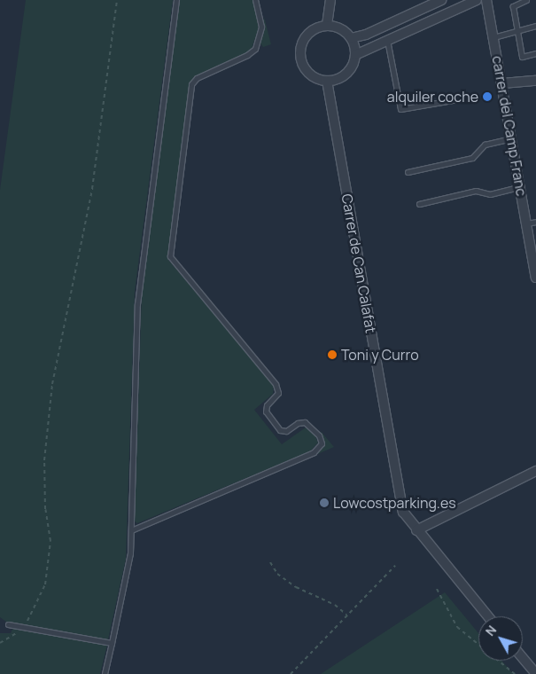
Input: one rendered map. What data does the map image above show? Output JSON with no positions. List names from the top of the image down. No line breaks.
{"streets":{"street":["carrer del Camp Franc","Carrer de Can Calafat"]},"places":["alquiler coche","Toni y Curro","Lowcostparking.es"],"north":"top left"}
